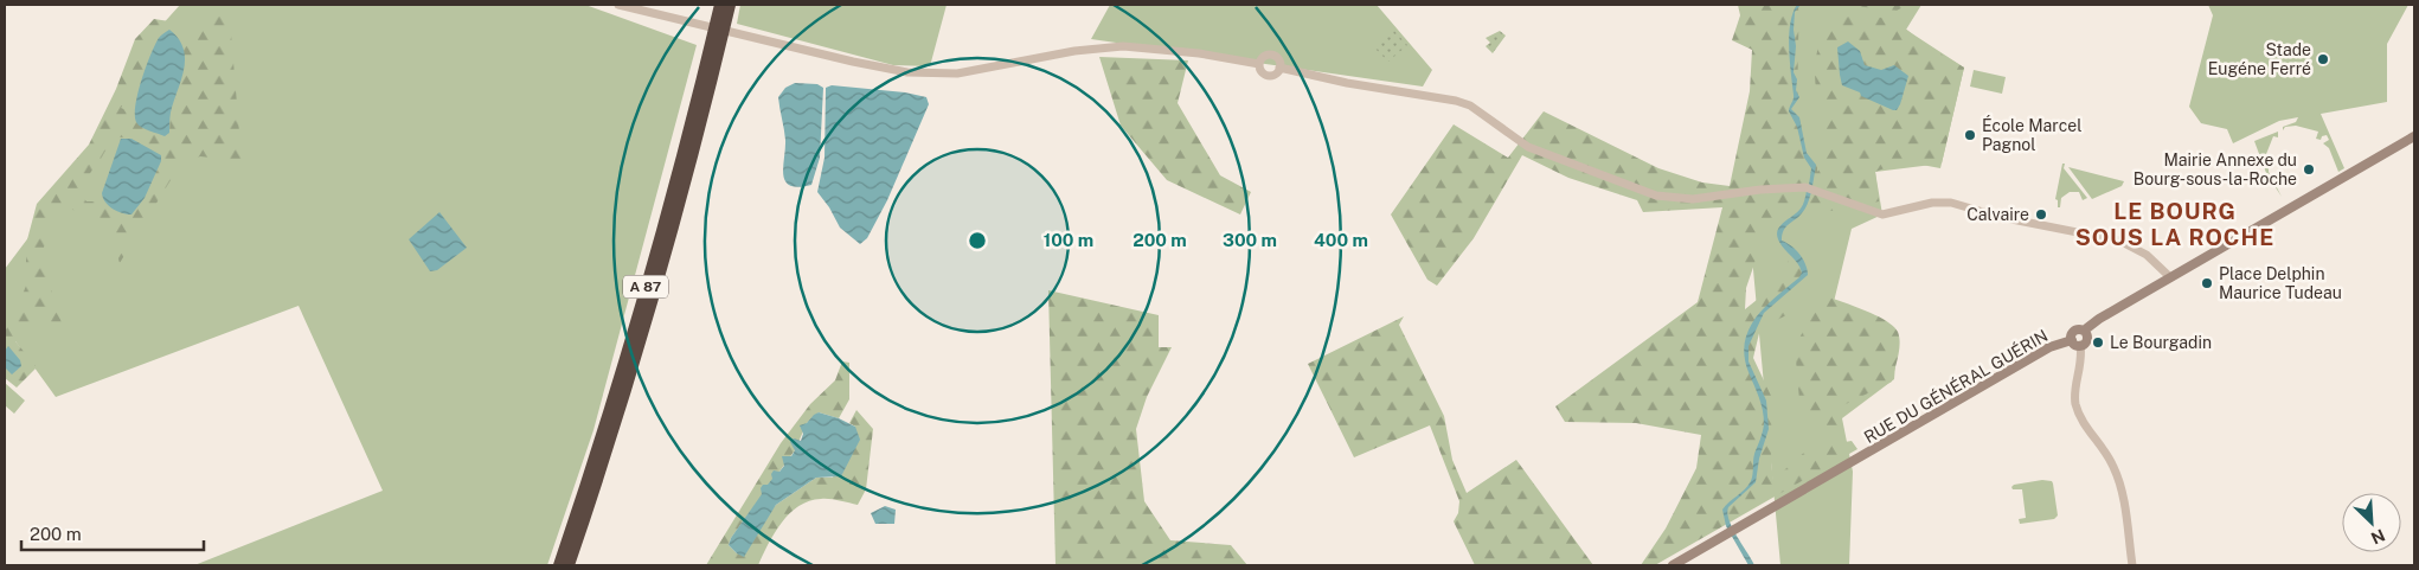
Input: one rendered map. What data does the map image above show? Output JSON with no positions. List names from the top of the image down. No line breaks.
{"streets":{"highway":["A 87"],"main road":["RUE DU GÉNÉRAL GUÉRIN"]},"districts":["LE BOURG SOUS LA ROCHE"],"places":["Stade Eugéne Ferré","École Marcel Pagnol","Mairie Annexe du Bourg-sous-la-Roche","Calvaire","Place Delphin Maurice Tudeau","Le Bourgadin"],"scale_bar":"200 m","north":"bottom right","rings":["100 m","200 m","300 m","400 m"]}
